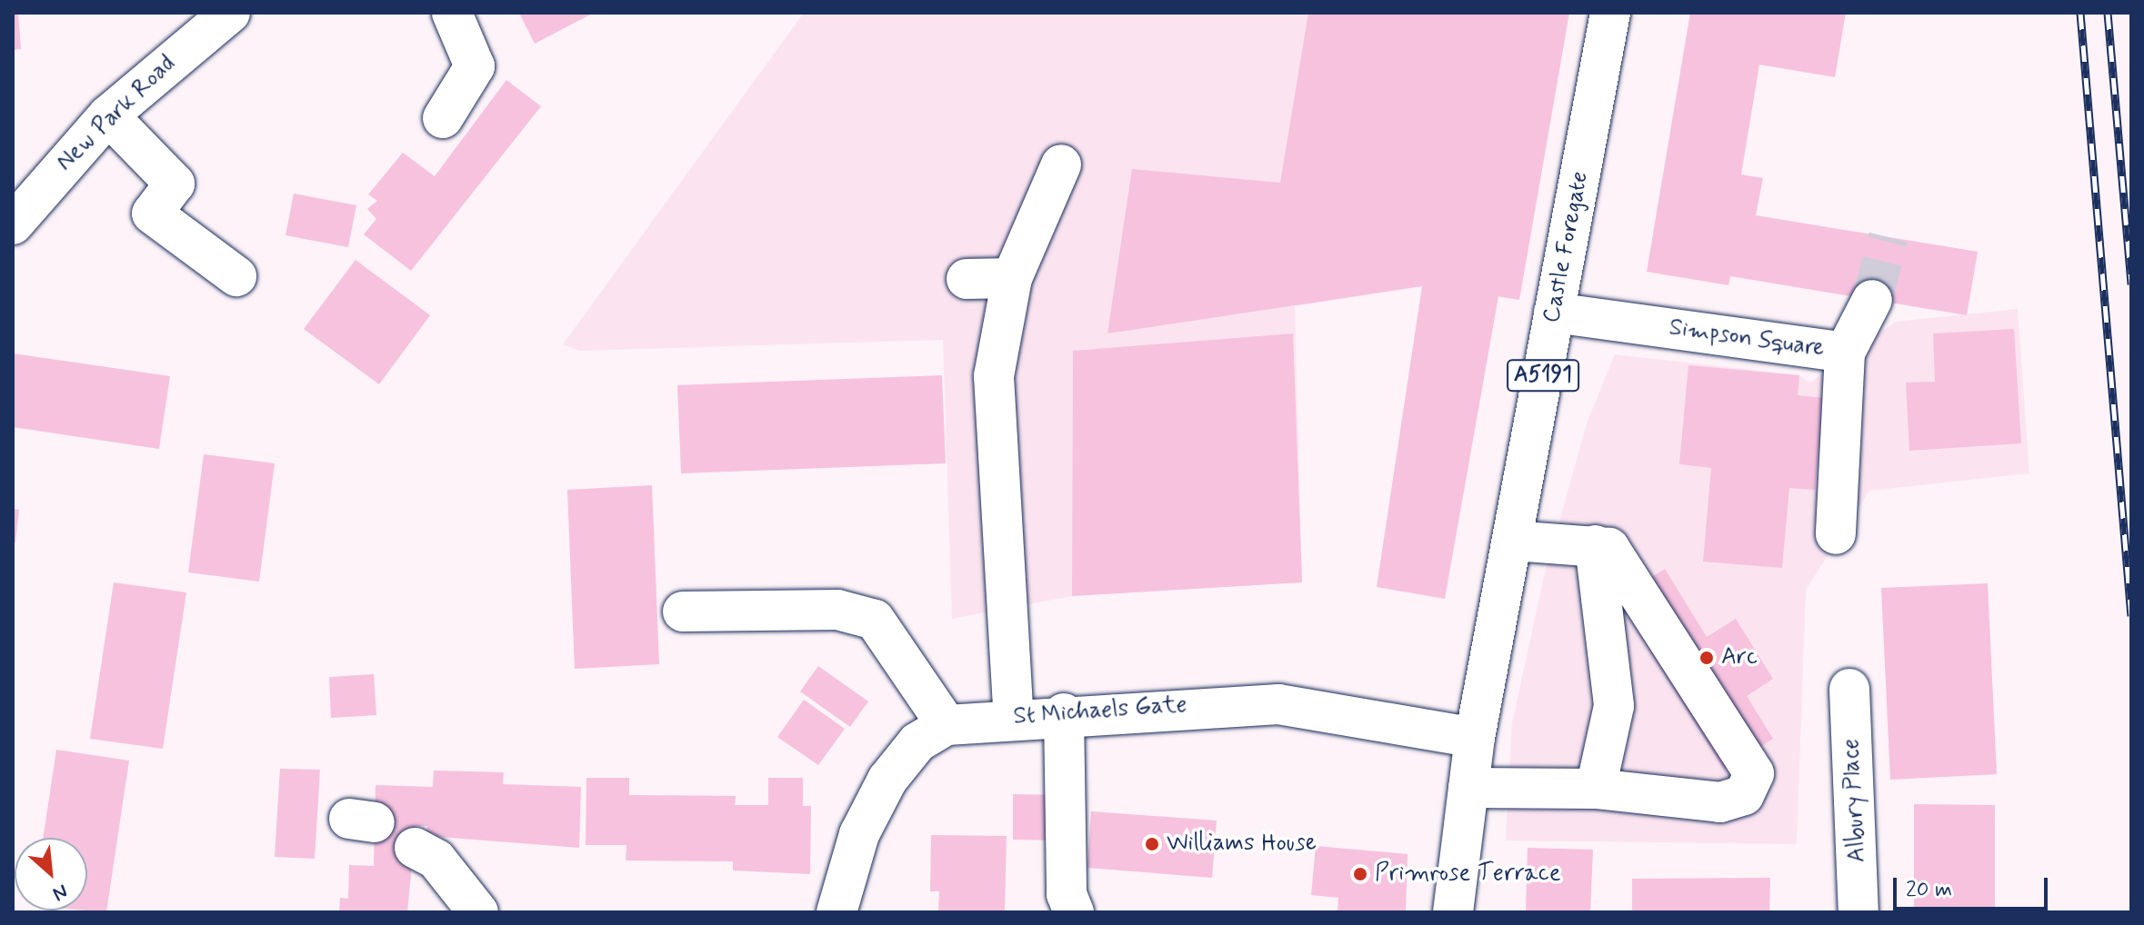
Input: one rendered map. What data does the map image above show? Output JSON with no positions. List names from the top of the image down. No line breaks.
{"streets":{"street":["New Park Road","Castle Foregate","Simpson Square","A5191","St Michaels Gate","Albury Place"]},"crossings":[["Castle Foregate","Simpson Square"],["Castle Foregate","A5191"],["Castle Foregate","St Michaels Gate"],["A5191","St Michaels Gate"]],"places":["Arc","Williams House","Primrose Terrace"],"scale_bar":"20 m","north":"bottom right"}
